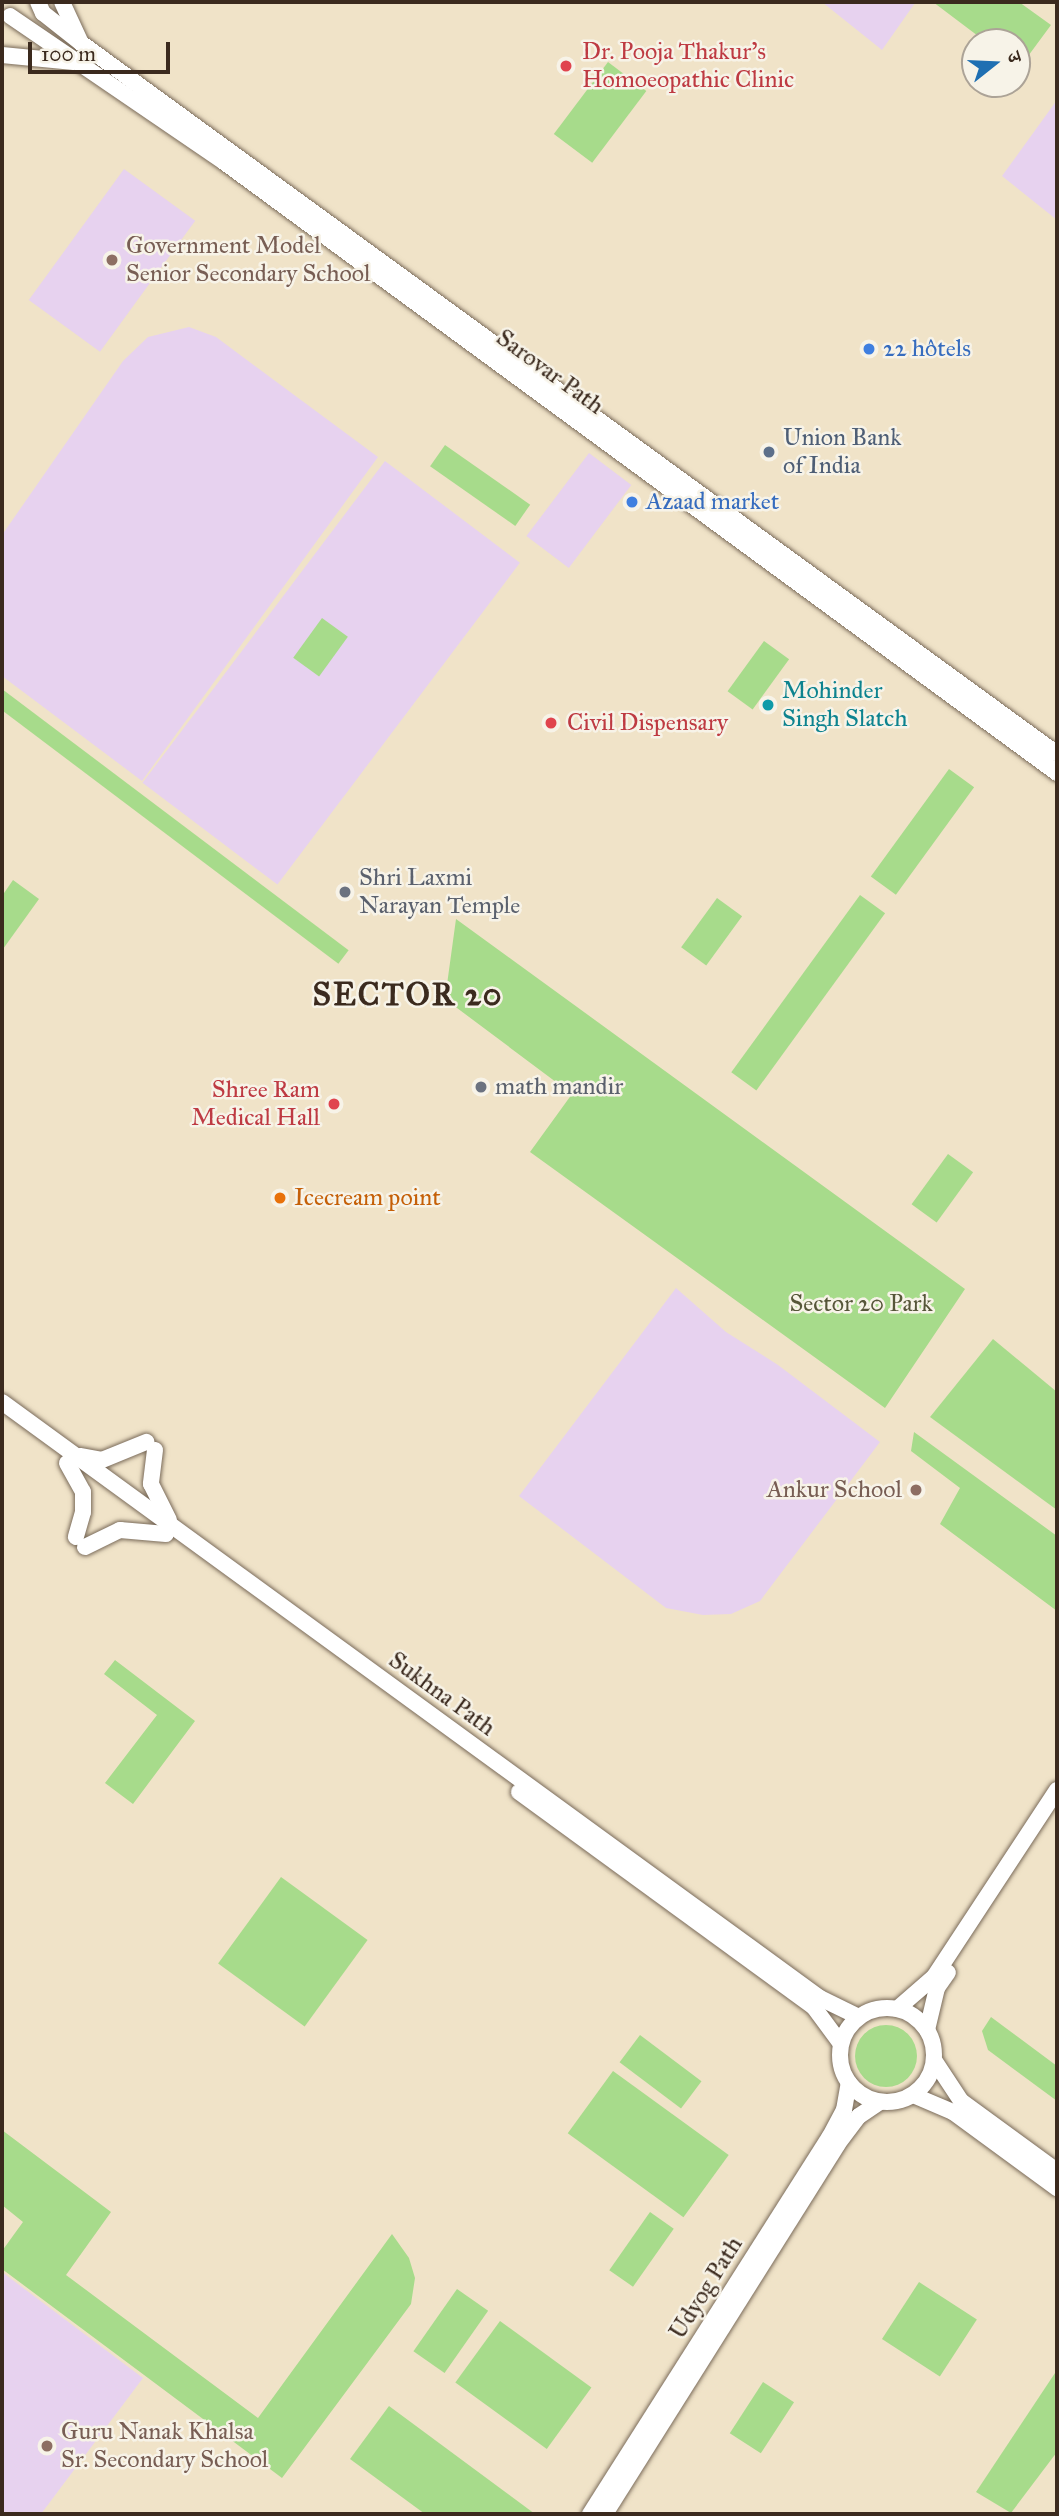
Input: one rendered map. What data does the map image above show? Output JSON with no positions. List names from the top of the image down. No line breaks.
{"streets":{"main road":["Sarovar Path","Sukhna Path","Udyog Path"]},"crossings":[["Sukhna Path","Udyog Path"]],"districts":["SECTOR 20"],"parks":["Sector 20 Park"],"places":["Dr. Pooja Thakur's Homoeopathic Clinic","Government Model Senior Secondary School","22 hôtels","Union Bank of India","Azaad market","Mohinder Singh Slatch","Civil Dispensary","Shri Laxmi Narayan Temple","math mandir","Shree Ram Medical Hall","Icecream point","Ankur School","Guru Nanak Khalsa Sr. Secondary School"],"scale_bar":"100 m","north":"right"}
